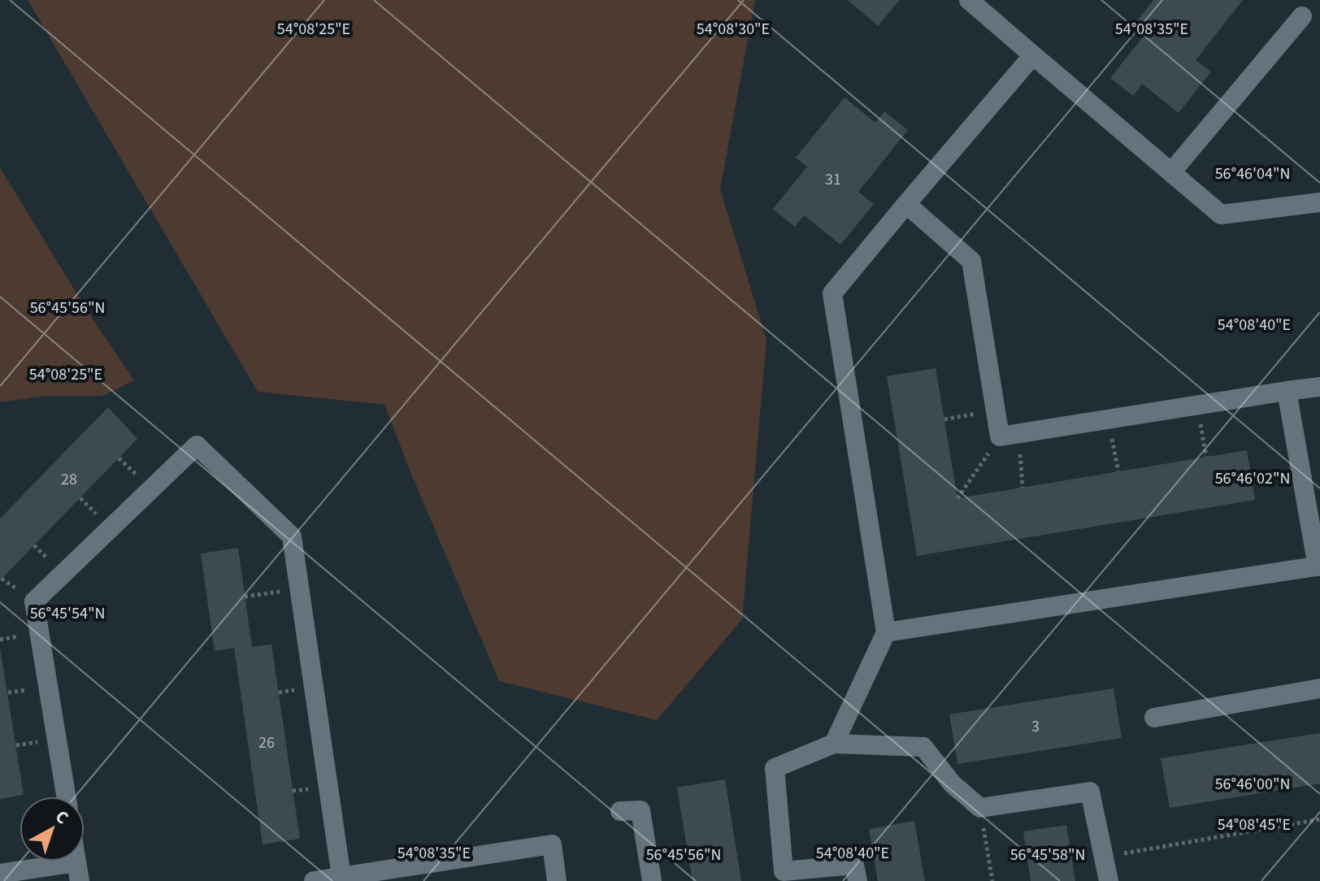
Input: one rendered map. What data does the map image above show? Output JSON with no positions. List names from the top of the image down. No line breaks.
{"house_numbers":["31","28","3","26"],"north":"top right","coordinates":["54°08'25\"E","54°08'30\"E","54°08'35\"E","56°46'04\"N","56°45'56\"N","54°08'40\"E","56°46'02\"N","56°45'54\"N","56°46'00\"N","54°08'45\"E","56°45'58\"N"]}
